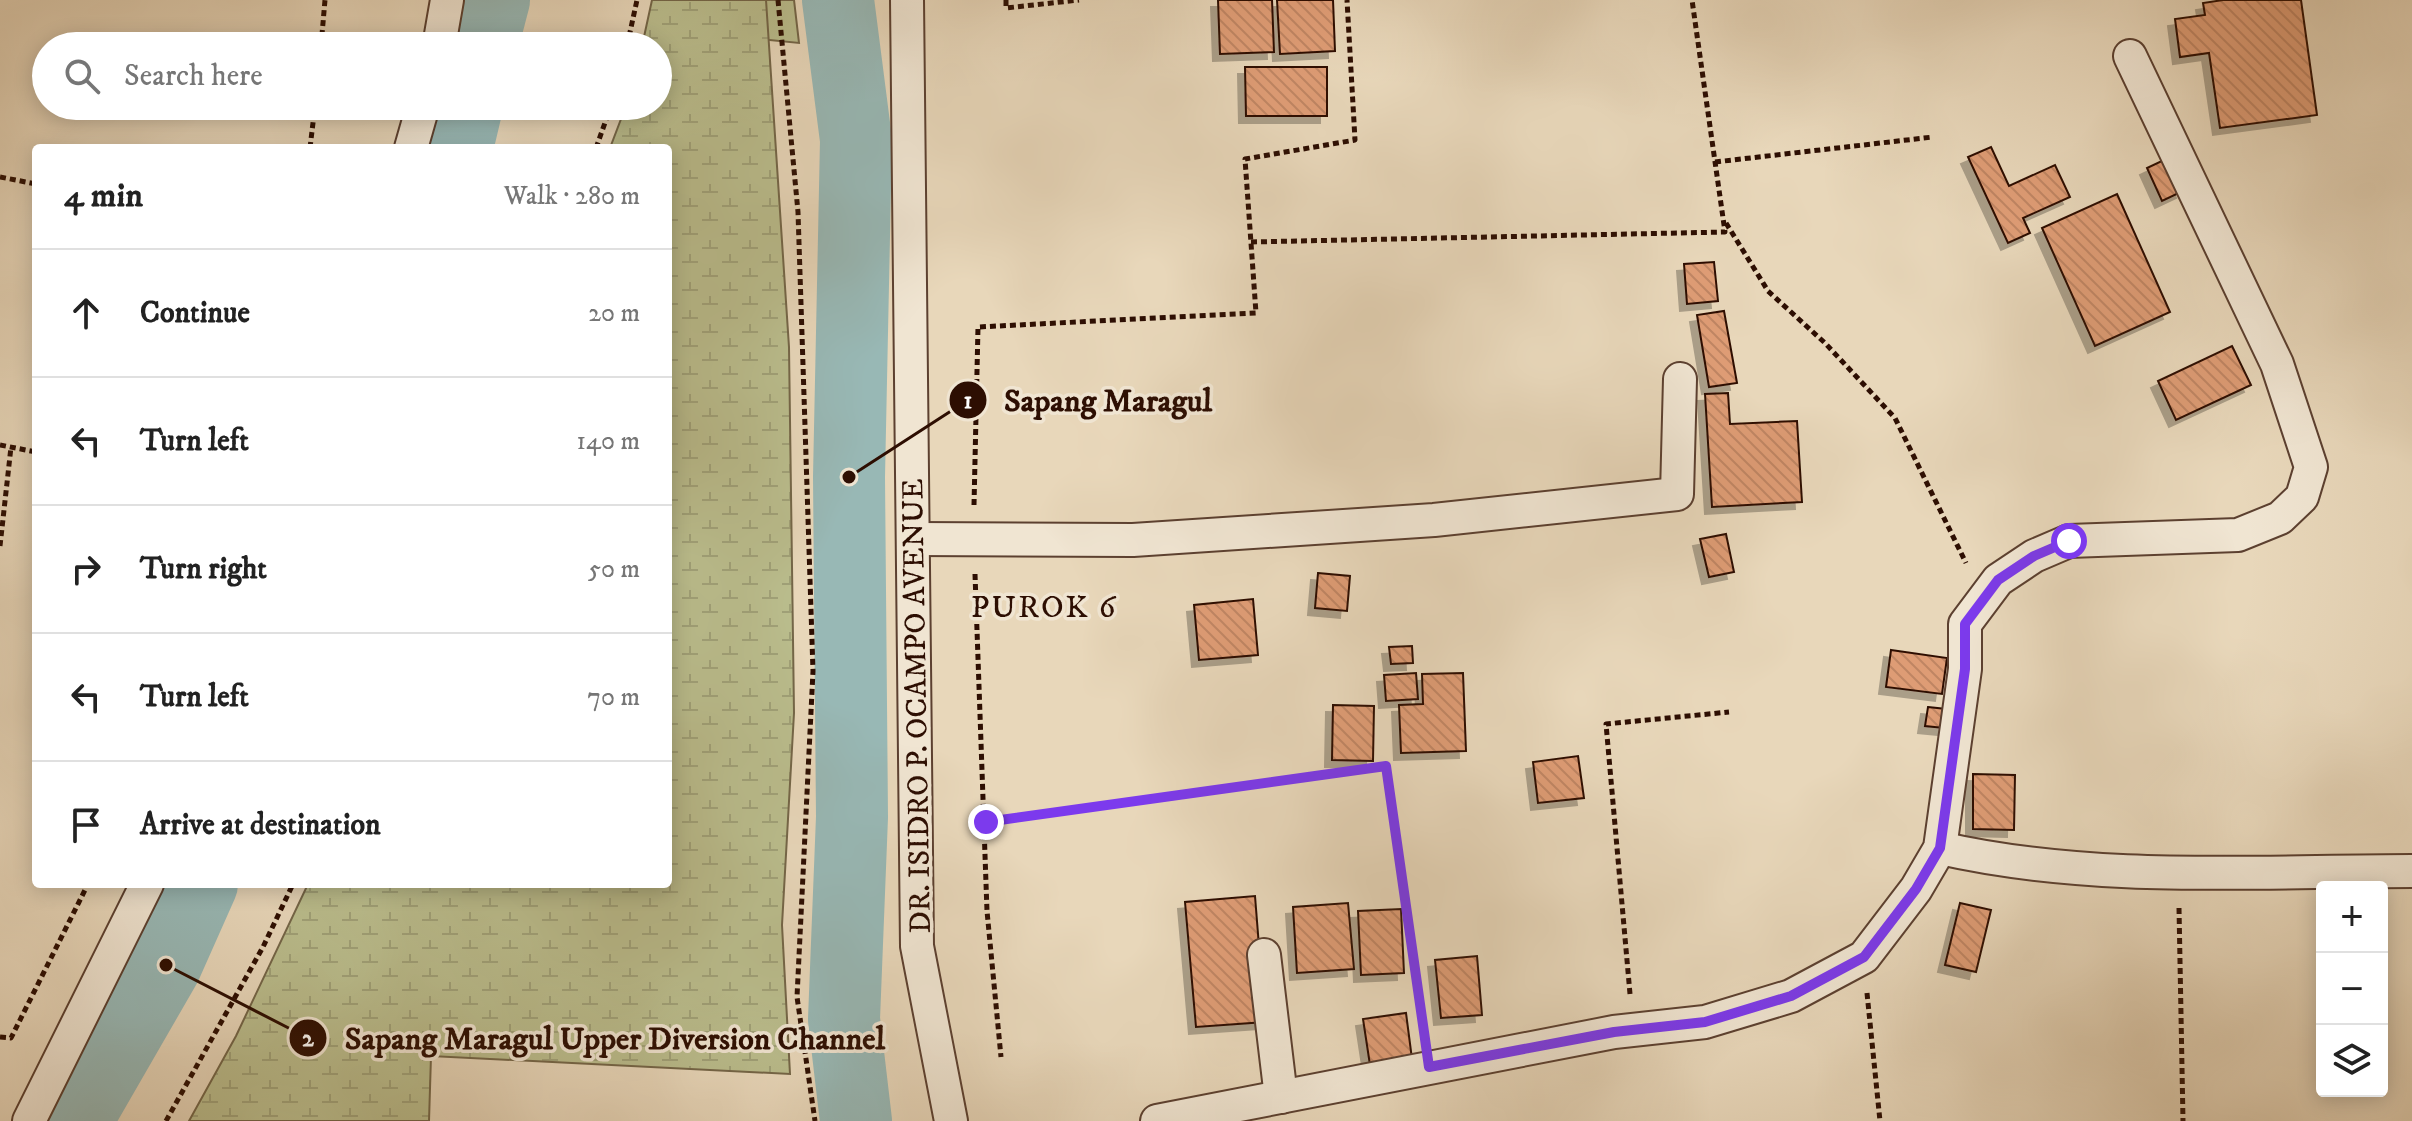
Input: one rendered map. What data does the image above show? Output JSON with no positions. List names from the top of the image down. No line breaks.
{"streets":{"street":["DR. ISIDRO P. OCAMPO AVENUE"]},"districts":["PUROK 6"],"places":["Sapang Maragul","Sapang Maragul Upper Diversion Channel"],"page":{"search":"Search here","heading":["4 min","Walk · 280 m"],"list":[["Continue","20 m"],["Turn left","140 m"],["Turn right","50 m"],["Turn left","70 m"],"Arrive at destination"],"map_buttons":["+","−"]}}
